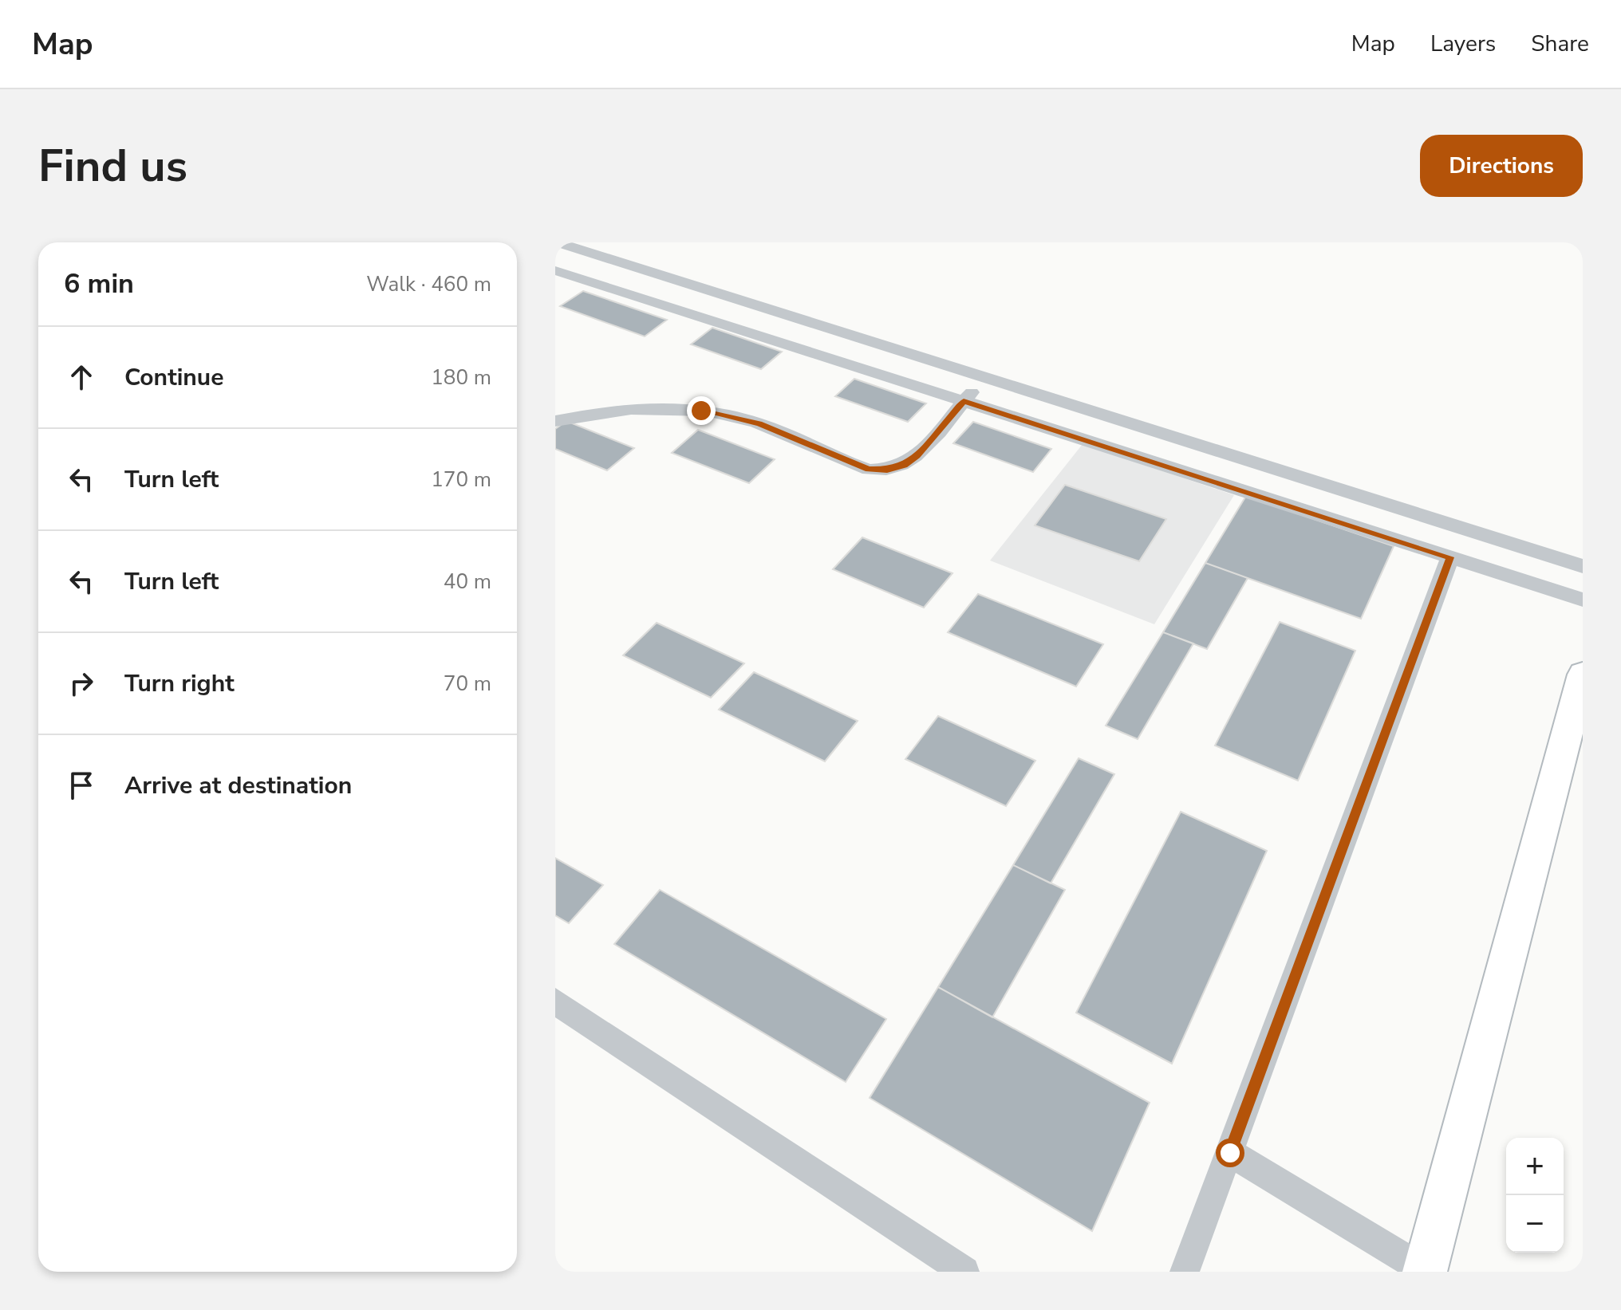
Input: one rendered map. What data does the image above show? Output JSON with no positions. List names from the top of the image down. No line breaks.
{"page":{"header":"Map","nav":["Map","Layers","Share"],"buttons":"Directions","title":"Find us","heading":["6 min","Walk · 460 m"],"list":[["Continue","180 m"],["Turn left","170 m"],["Turn left","40 m"],["Turn right","70 m"],"Arrive at destination"],"map_buttons":["+","−"]}}
